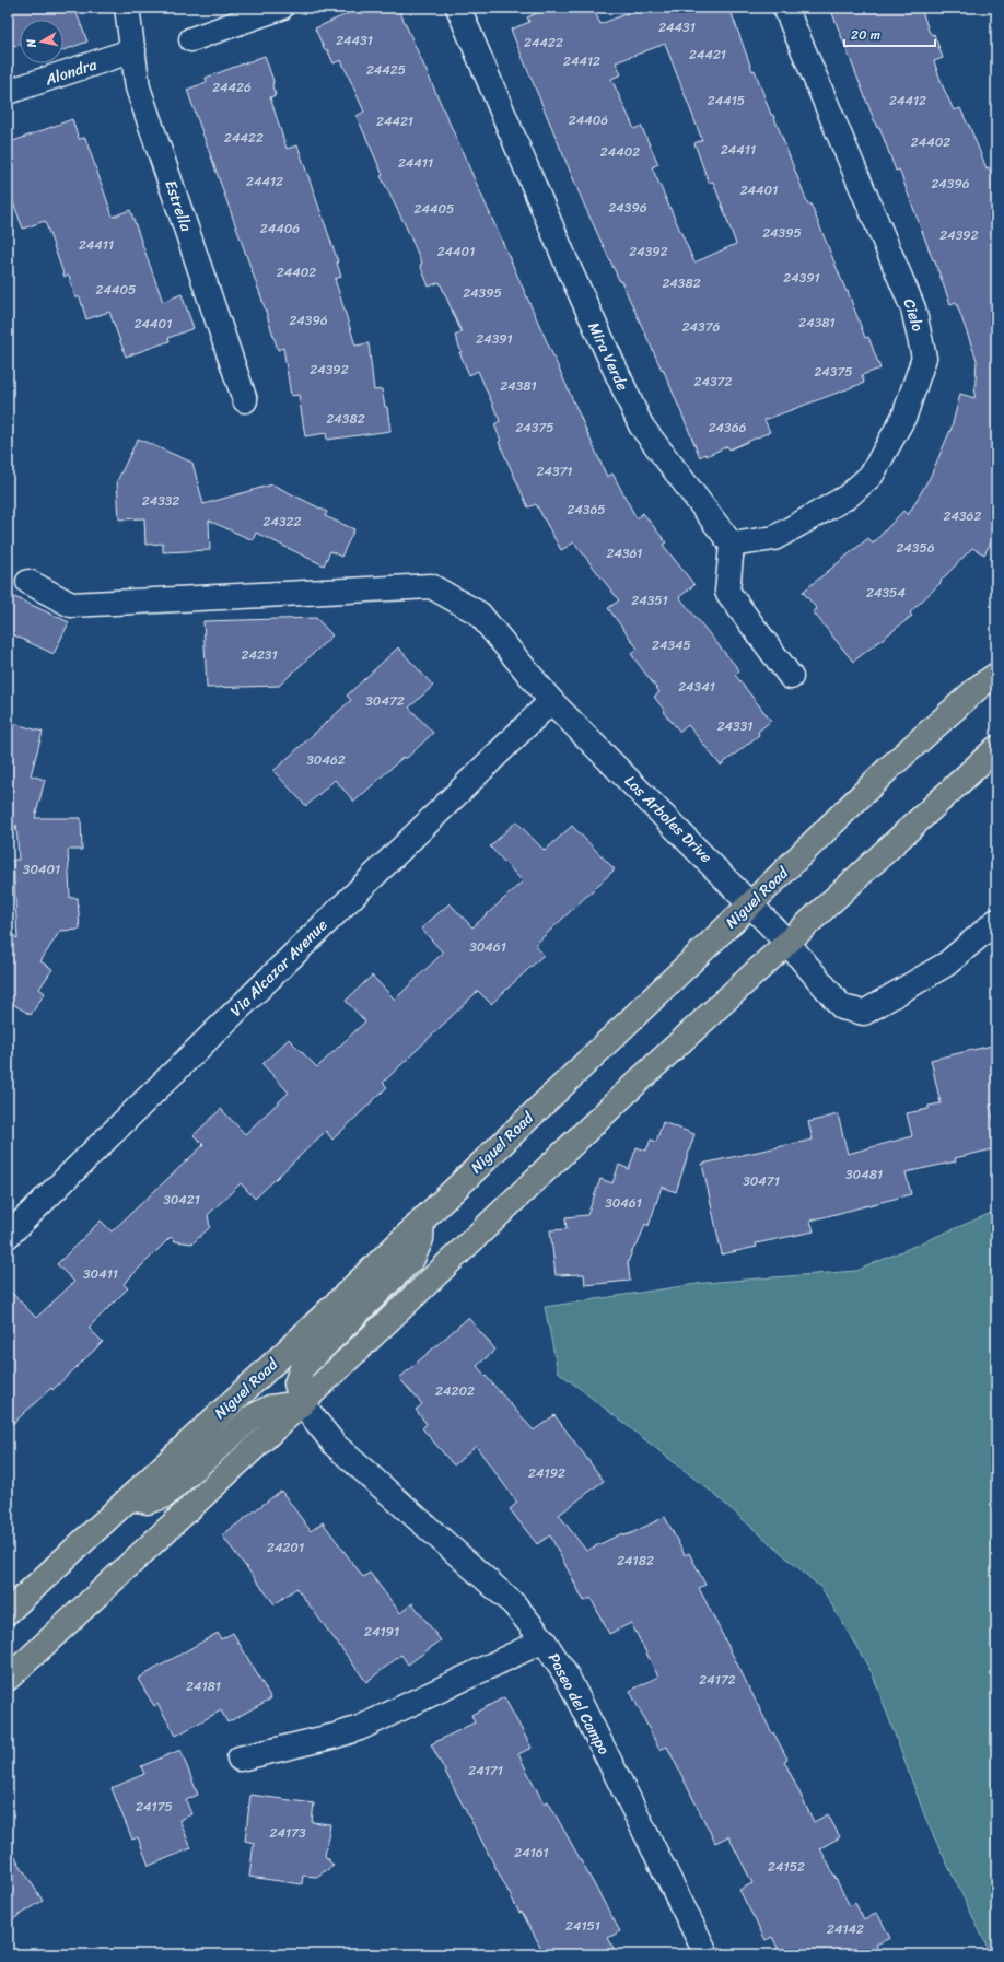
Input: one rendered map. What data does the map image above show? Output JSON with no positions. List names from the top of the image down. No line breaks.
{"streets":{"main road":["Niguel Road"],"street":["Alondra","Estrella","Cielo","Mira Verde","Los Arboles Drive","Via Alcazar Avenue","Paseo del Campo"]},"crossings":[["Alondra","Estrella"],["Cielo","Mira Verde"],["Los Arboles Drive","Niguel Road"],["Los Arboles Drive","Via Alcazar Avenue"]],"house_numbers":["24431","24431","24422","24421","24412","24425","24426","24415","24412","24406","24421","24422","24402","24411","24402","24411","24412","24396","24401","24396","24405","24406","24395","24392","24411","24401","24392","24402","24391","24382","24405","24395","24396","24381","24401","24376","24391","24392","24375","24372","24381","24382","24375","24366","24371","24332","24365","24362","24322","24356","24361","24354","24351","24345","24231","24341","30472","24331","30462","30401","30461","30481","30471","30421","30461","30411","24202","24192","24201","24182","24191","24172","24181","24171","24175","24173","24161","24152","24151","24142"],"scale_bar":"20 m","north":"left"}
